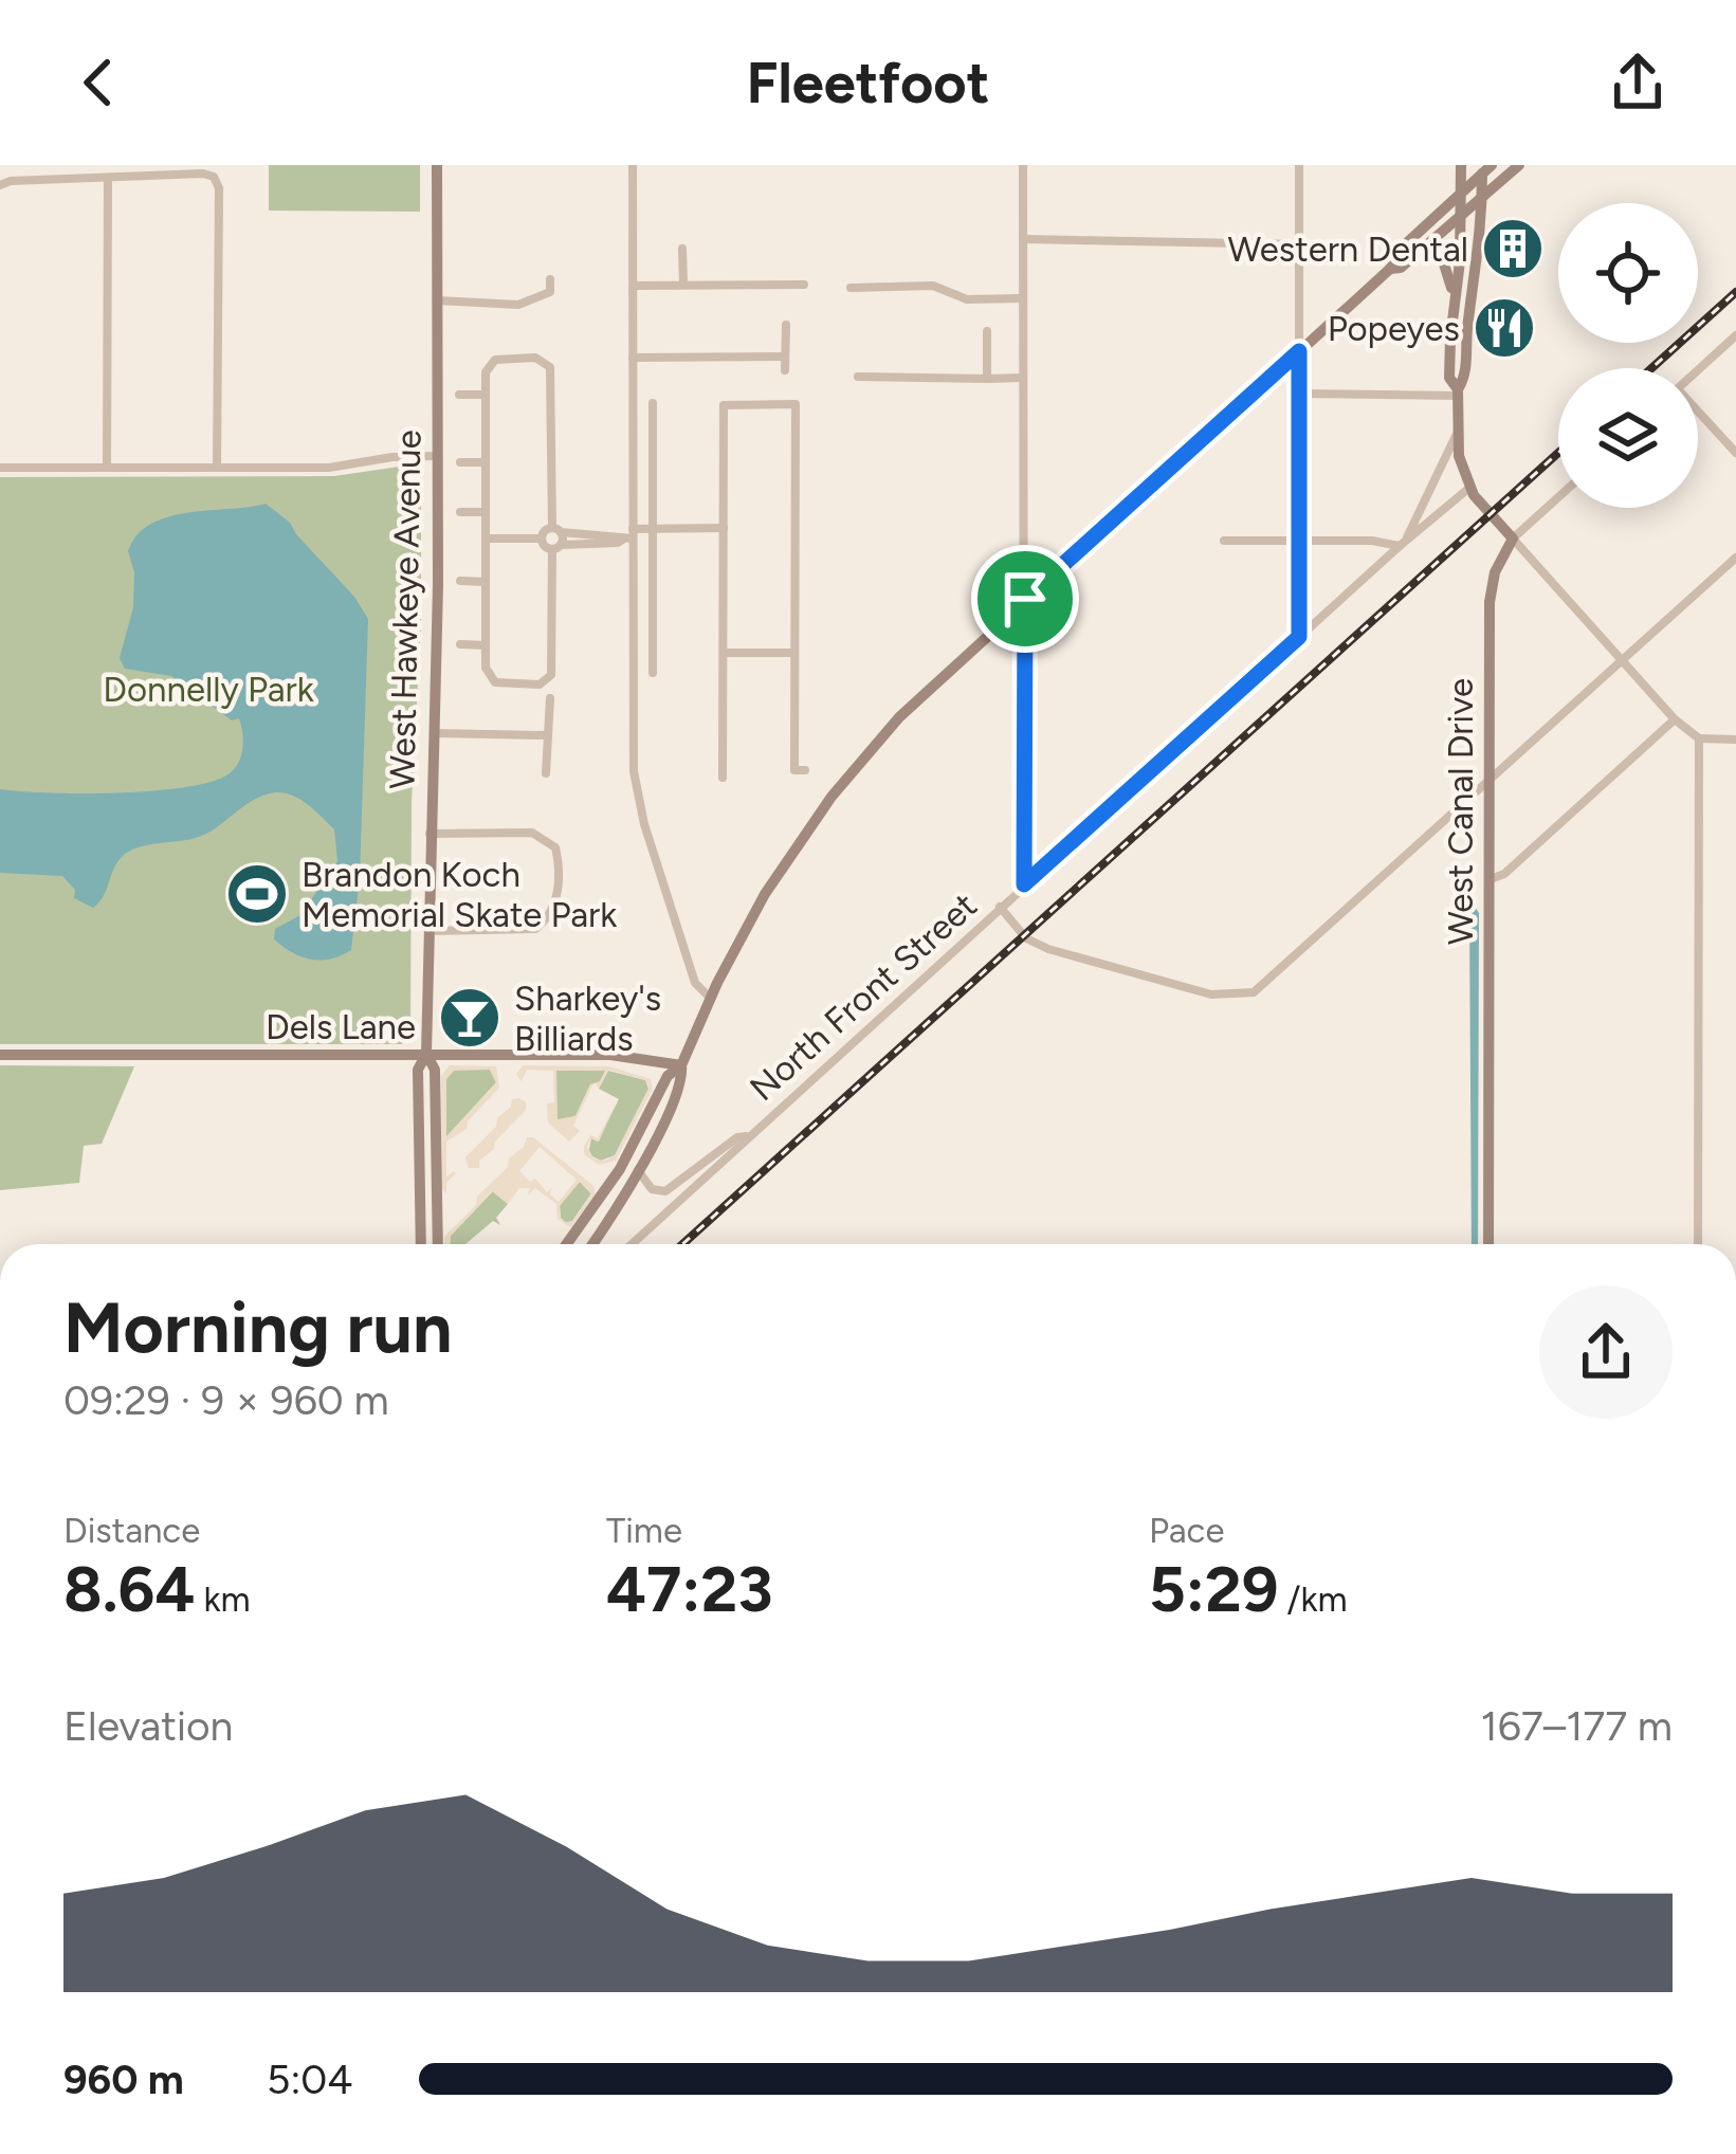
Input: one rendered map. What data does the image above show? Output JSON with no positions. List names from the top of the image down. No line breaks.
{"streets":{"street":["West Hawkeye Avenue","West Canal Drive","North Front Street","Dels Lane"]},"crossings":[["West Hawkeye Avenue","Dels Lane"]],"parks":["Donnelly Park"],"places":{"building":["Western Dental"],"restaurant":["Popeyes"],"sports":["Brandon Koch Memorial Skate Park"],"bar":["Sharkey's Billiards"]},"page":{"header":"Fleetfoot","heading":["Morning run","09:29 · 9 × 960 m"],"stats":[["Distance","8.64 km"],["Time","47:23"],["Pace","5:29 /km"]],"chart":["Elevation","167–177 m"],"list":[{"name":"960 m","note":"5:04"}]}}
